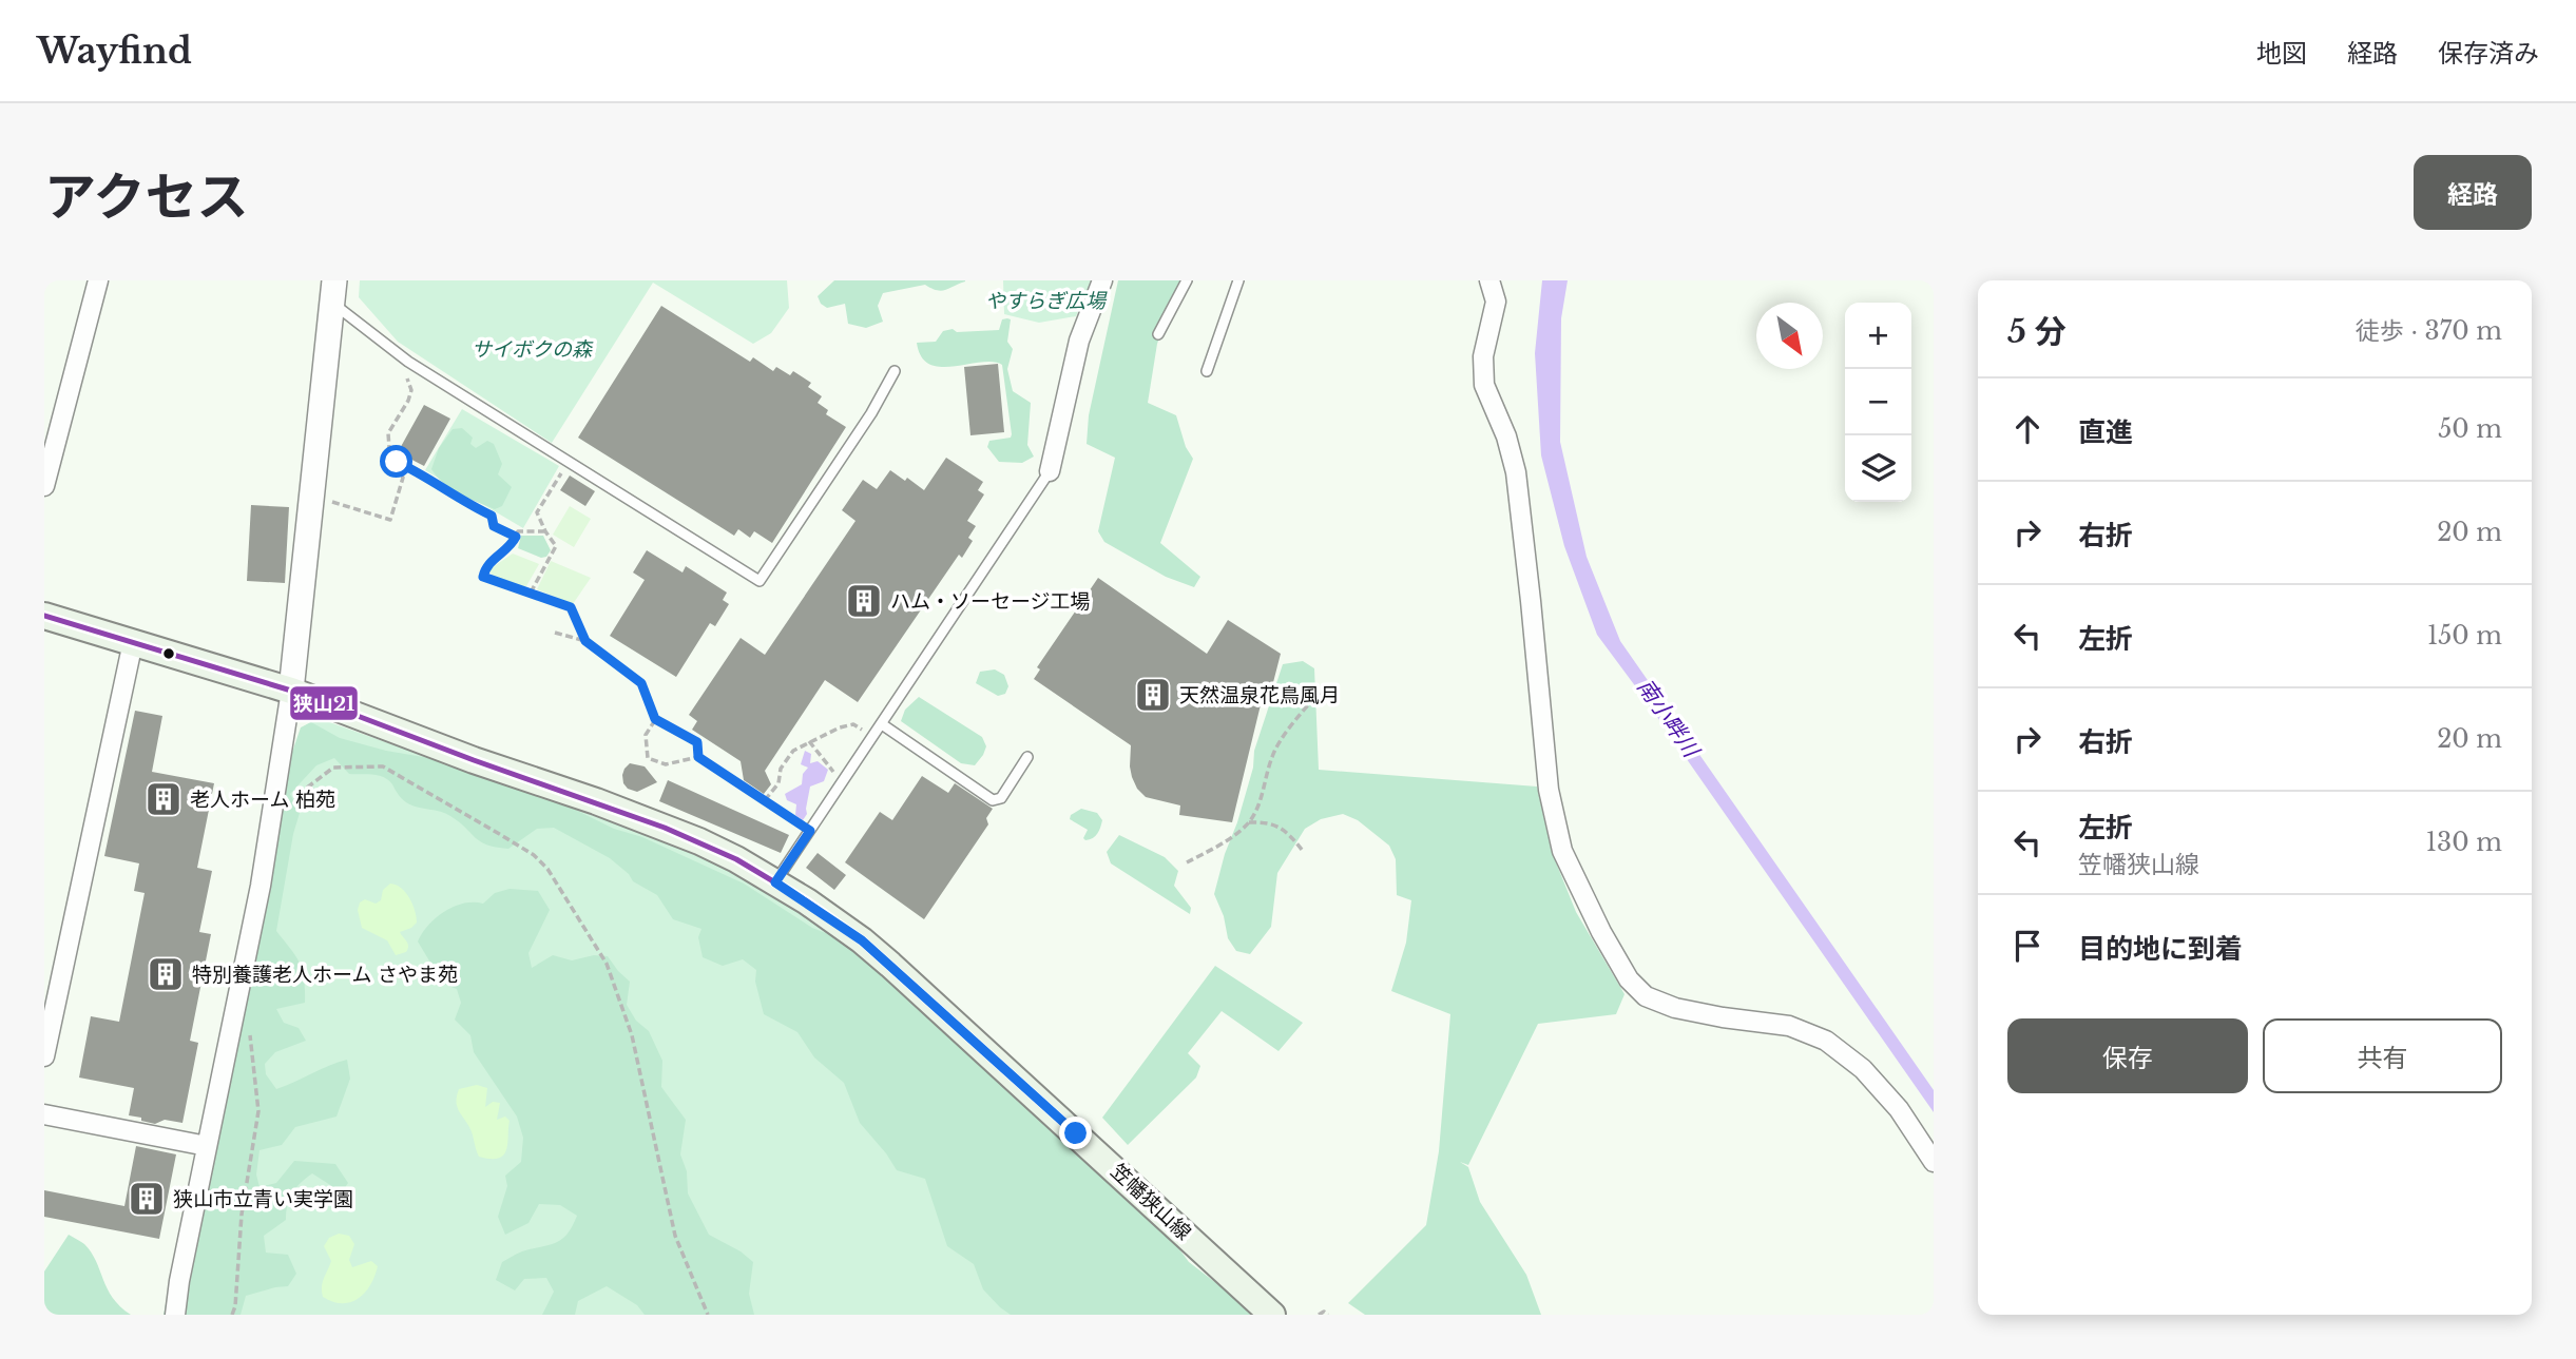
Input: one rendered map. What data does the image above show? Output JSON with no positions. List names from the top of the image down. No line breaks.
{"streets":{"main road":["笠幡狭山線"]},"water":["南小畔川"],"parks":["やすらぎ広場","サイボクの森"],"places":{"building":["ハム・ソーセージ工場","天然温泉花鳥風月","老人ホーム 柏苑","特別養護老人ホーム さやま苑","狭山市立青い実学園"]},"lines":["transit line 狭山21"],"north":"bottom right","page":{"header":"Wayfind","nav":["地図","経路","保存済み"],"title":"アクセス","buttons":["経路",["保存","共有"]],"heading":["5 分","徒歩 · 370 m"],"map_buttons":["+","−"],"list":[["直進","50 m"],["右折","20 m"],["左折","150 m"],["右折","20 m"],["左折","笠幡狭山線","130 m"],"目的地に到着"]}}
